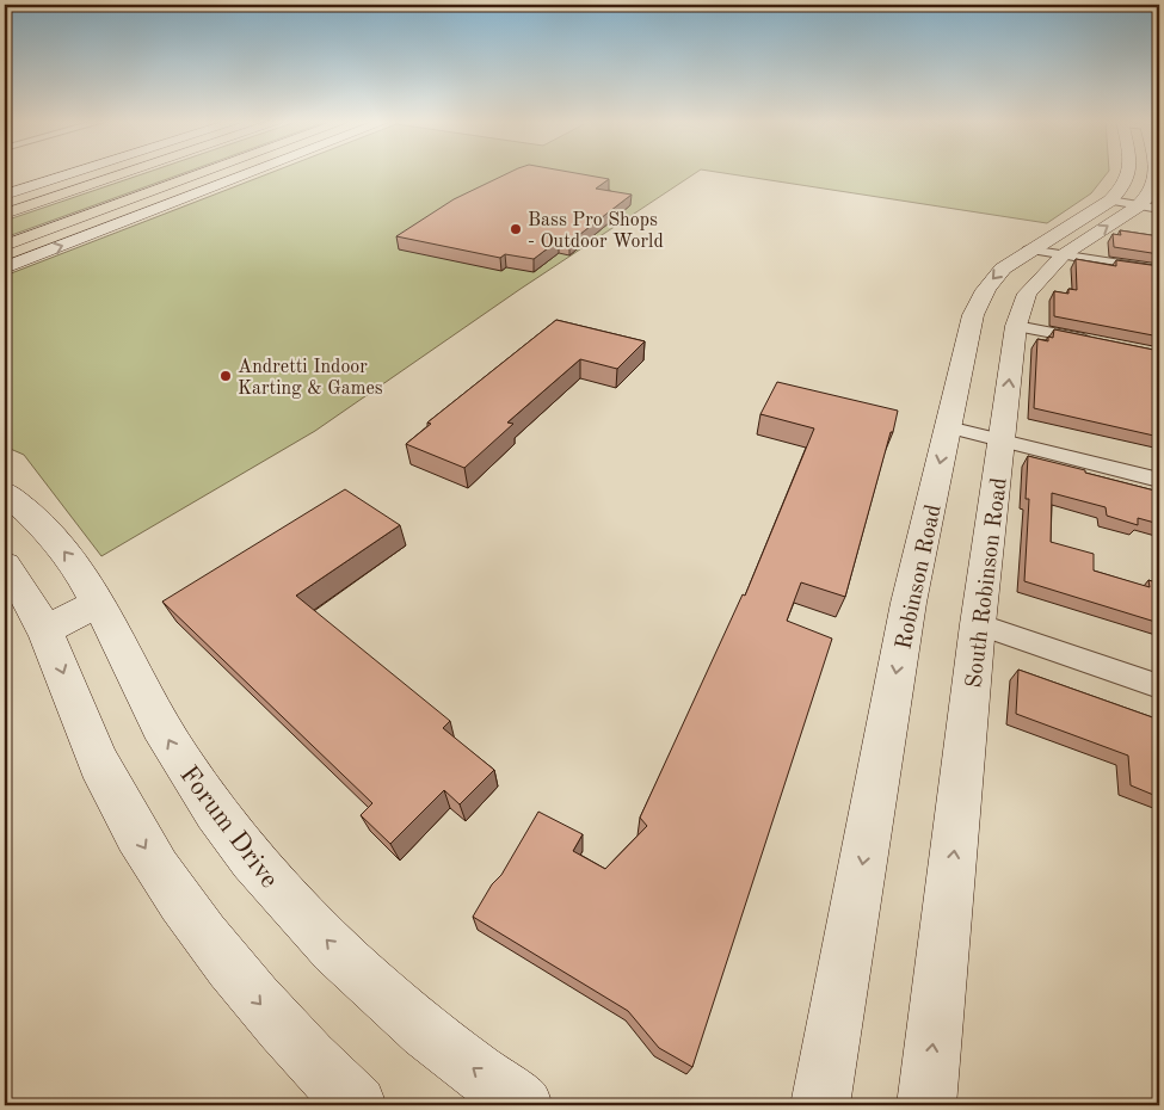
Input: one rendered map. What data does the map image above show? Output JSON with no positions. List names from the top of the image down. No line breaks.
{"streets":{"street":["Robinson Road","South Robinson Road","Forum Drive"]},"crossings":[["Robinson Road","South Robinson Road"]],"one_way":["Robinson Road","South Robinson Road"],"places":["Bass Pro Shops - Outdoor World","Andretti Indoor Karting & Games"]}
